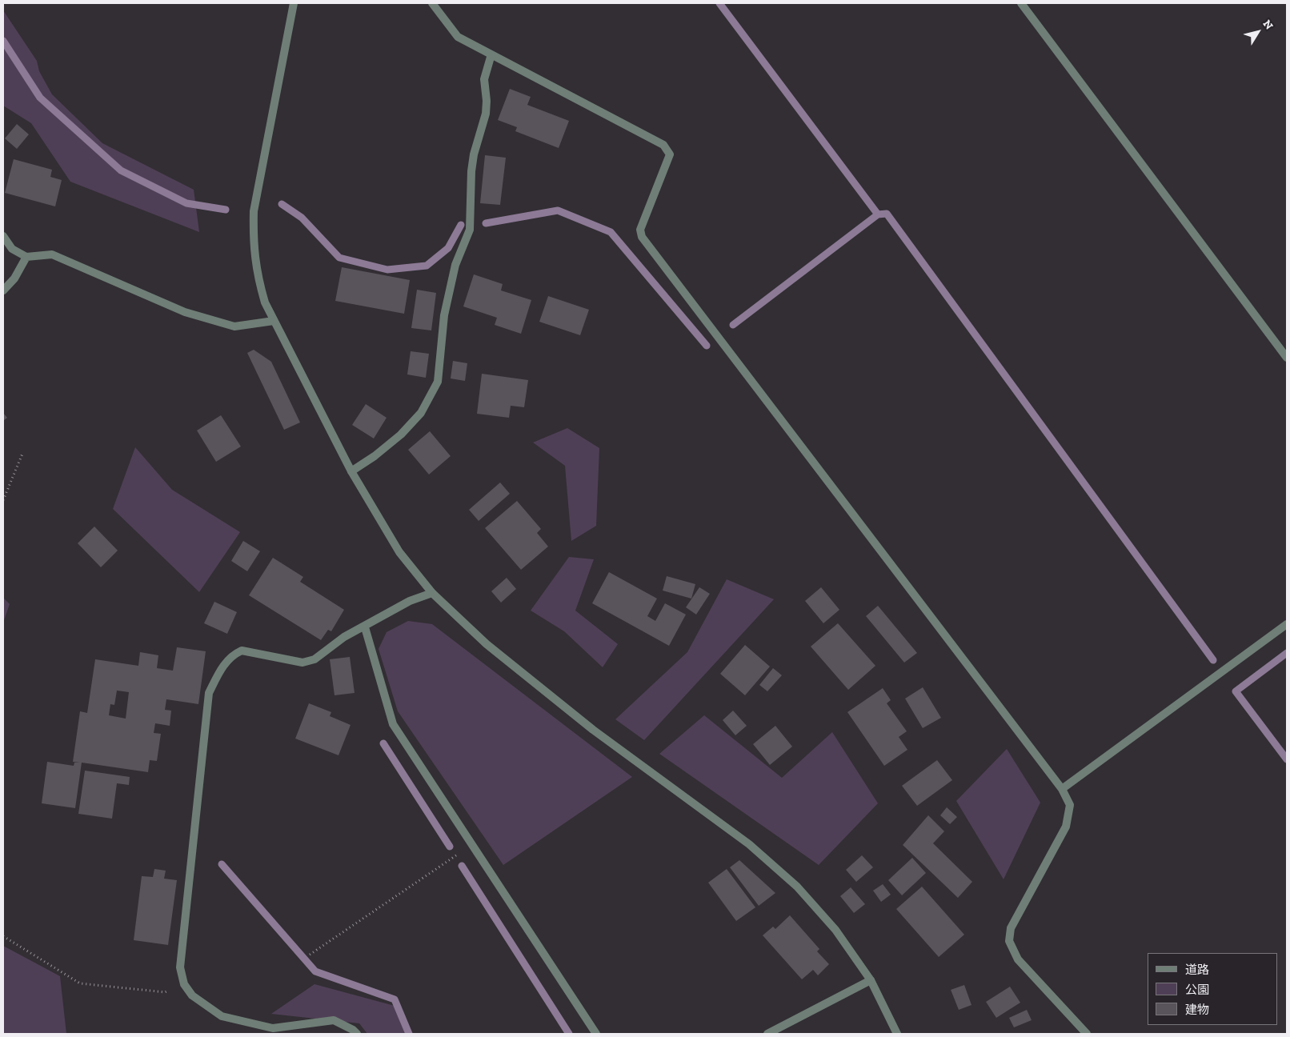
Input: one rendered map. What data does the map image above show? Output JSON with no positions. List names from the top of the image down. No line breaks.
{"legend":["道路","公園","建物"],"north":"top right"}
